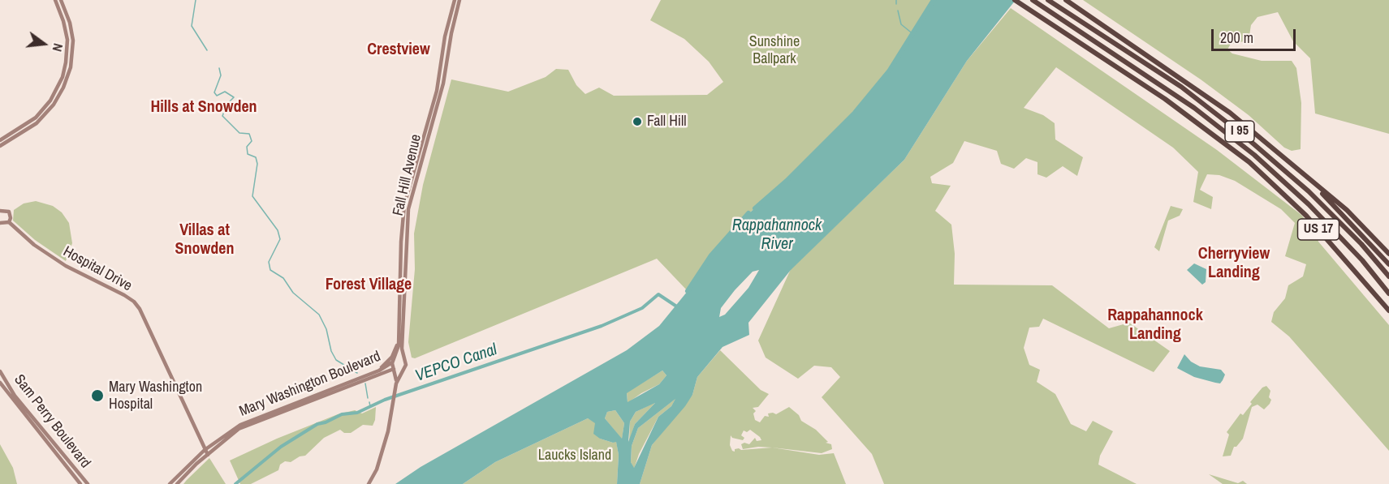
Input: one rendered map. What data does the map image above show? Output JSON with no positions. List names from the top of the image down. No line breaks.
{"streets":{"highway":["I 95","US 17"],"main road":["Fall Hill Avenue","Hospital Drive","Mary Washington Boulevard","Sam Perry Boulevard"]},"crossings":[["I 95","US 17"],["Fall Hill Avenue","Mary Washington Boulevard"],["Hospital Drive","Mary Washington Boulevard"]],"districts":["Crestview","Hills at Snowden","Villas at Snowden","Cherryview Landing","Forest Village","Rappahannock Landing"],"water":["Rappahannock River","VEPCO Canal"],"parks":["Sunshine Ballpark","Laucks Island"],"places":["Fall Hill","Mary Washington Hospital"],"scale_bar":"200 m","north":"right"}
